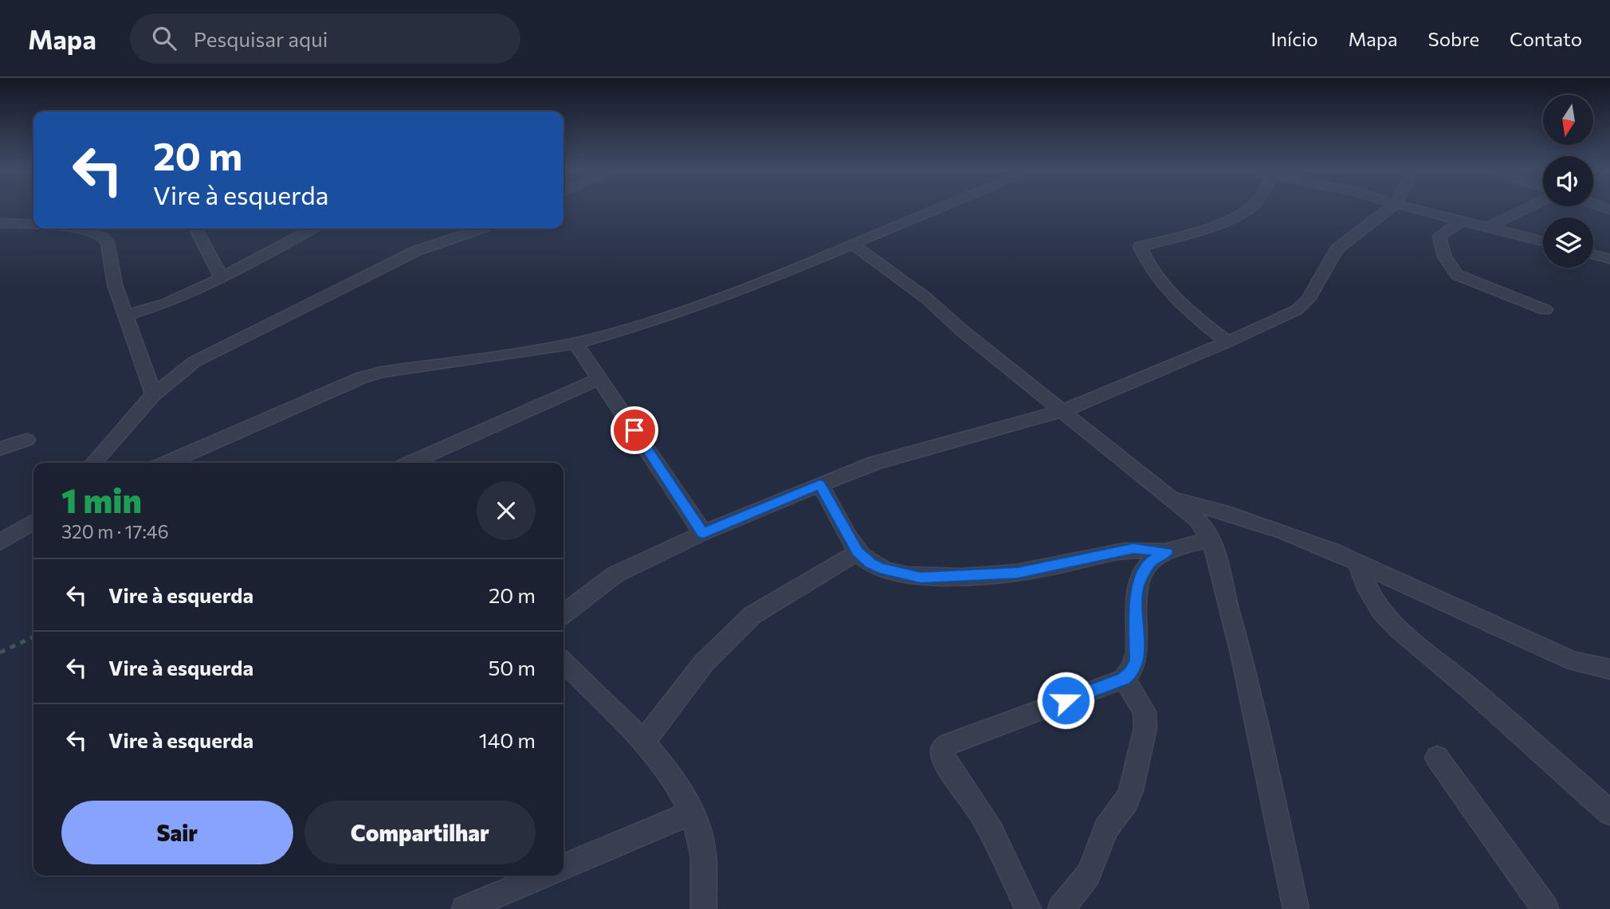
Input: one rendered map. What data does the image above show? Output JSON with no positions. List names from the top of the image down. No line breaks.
{"north":"bottom","page":{"header":"Mapa","search":"Pesquisar aqui","nav":["Início","Mapa","Sobre","Contato"],"turn":["20 m","Vire à esquerda"],"heading":["1 min","320 m · 17:46"],"list":[{"name":"Vire à esquerda","value":"20 m"},{"name":"Vire à esquerda","value":"50 m"},{"name":"Vire à esquerda","value":"140 m"}],"buttons":["Sair","Compartilhar"]}}
